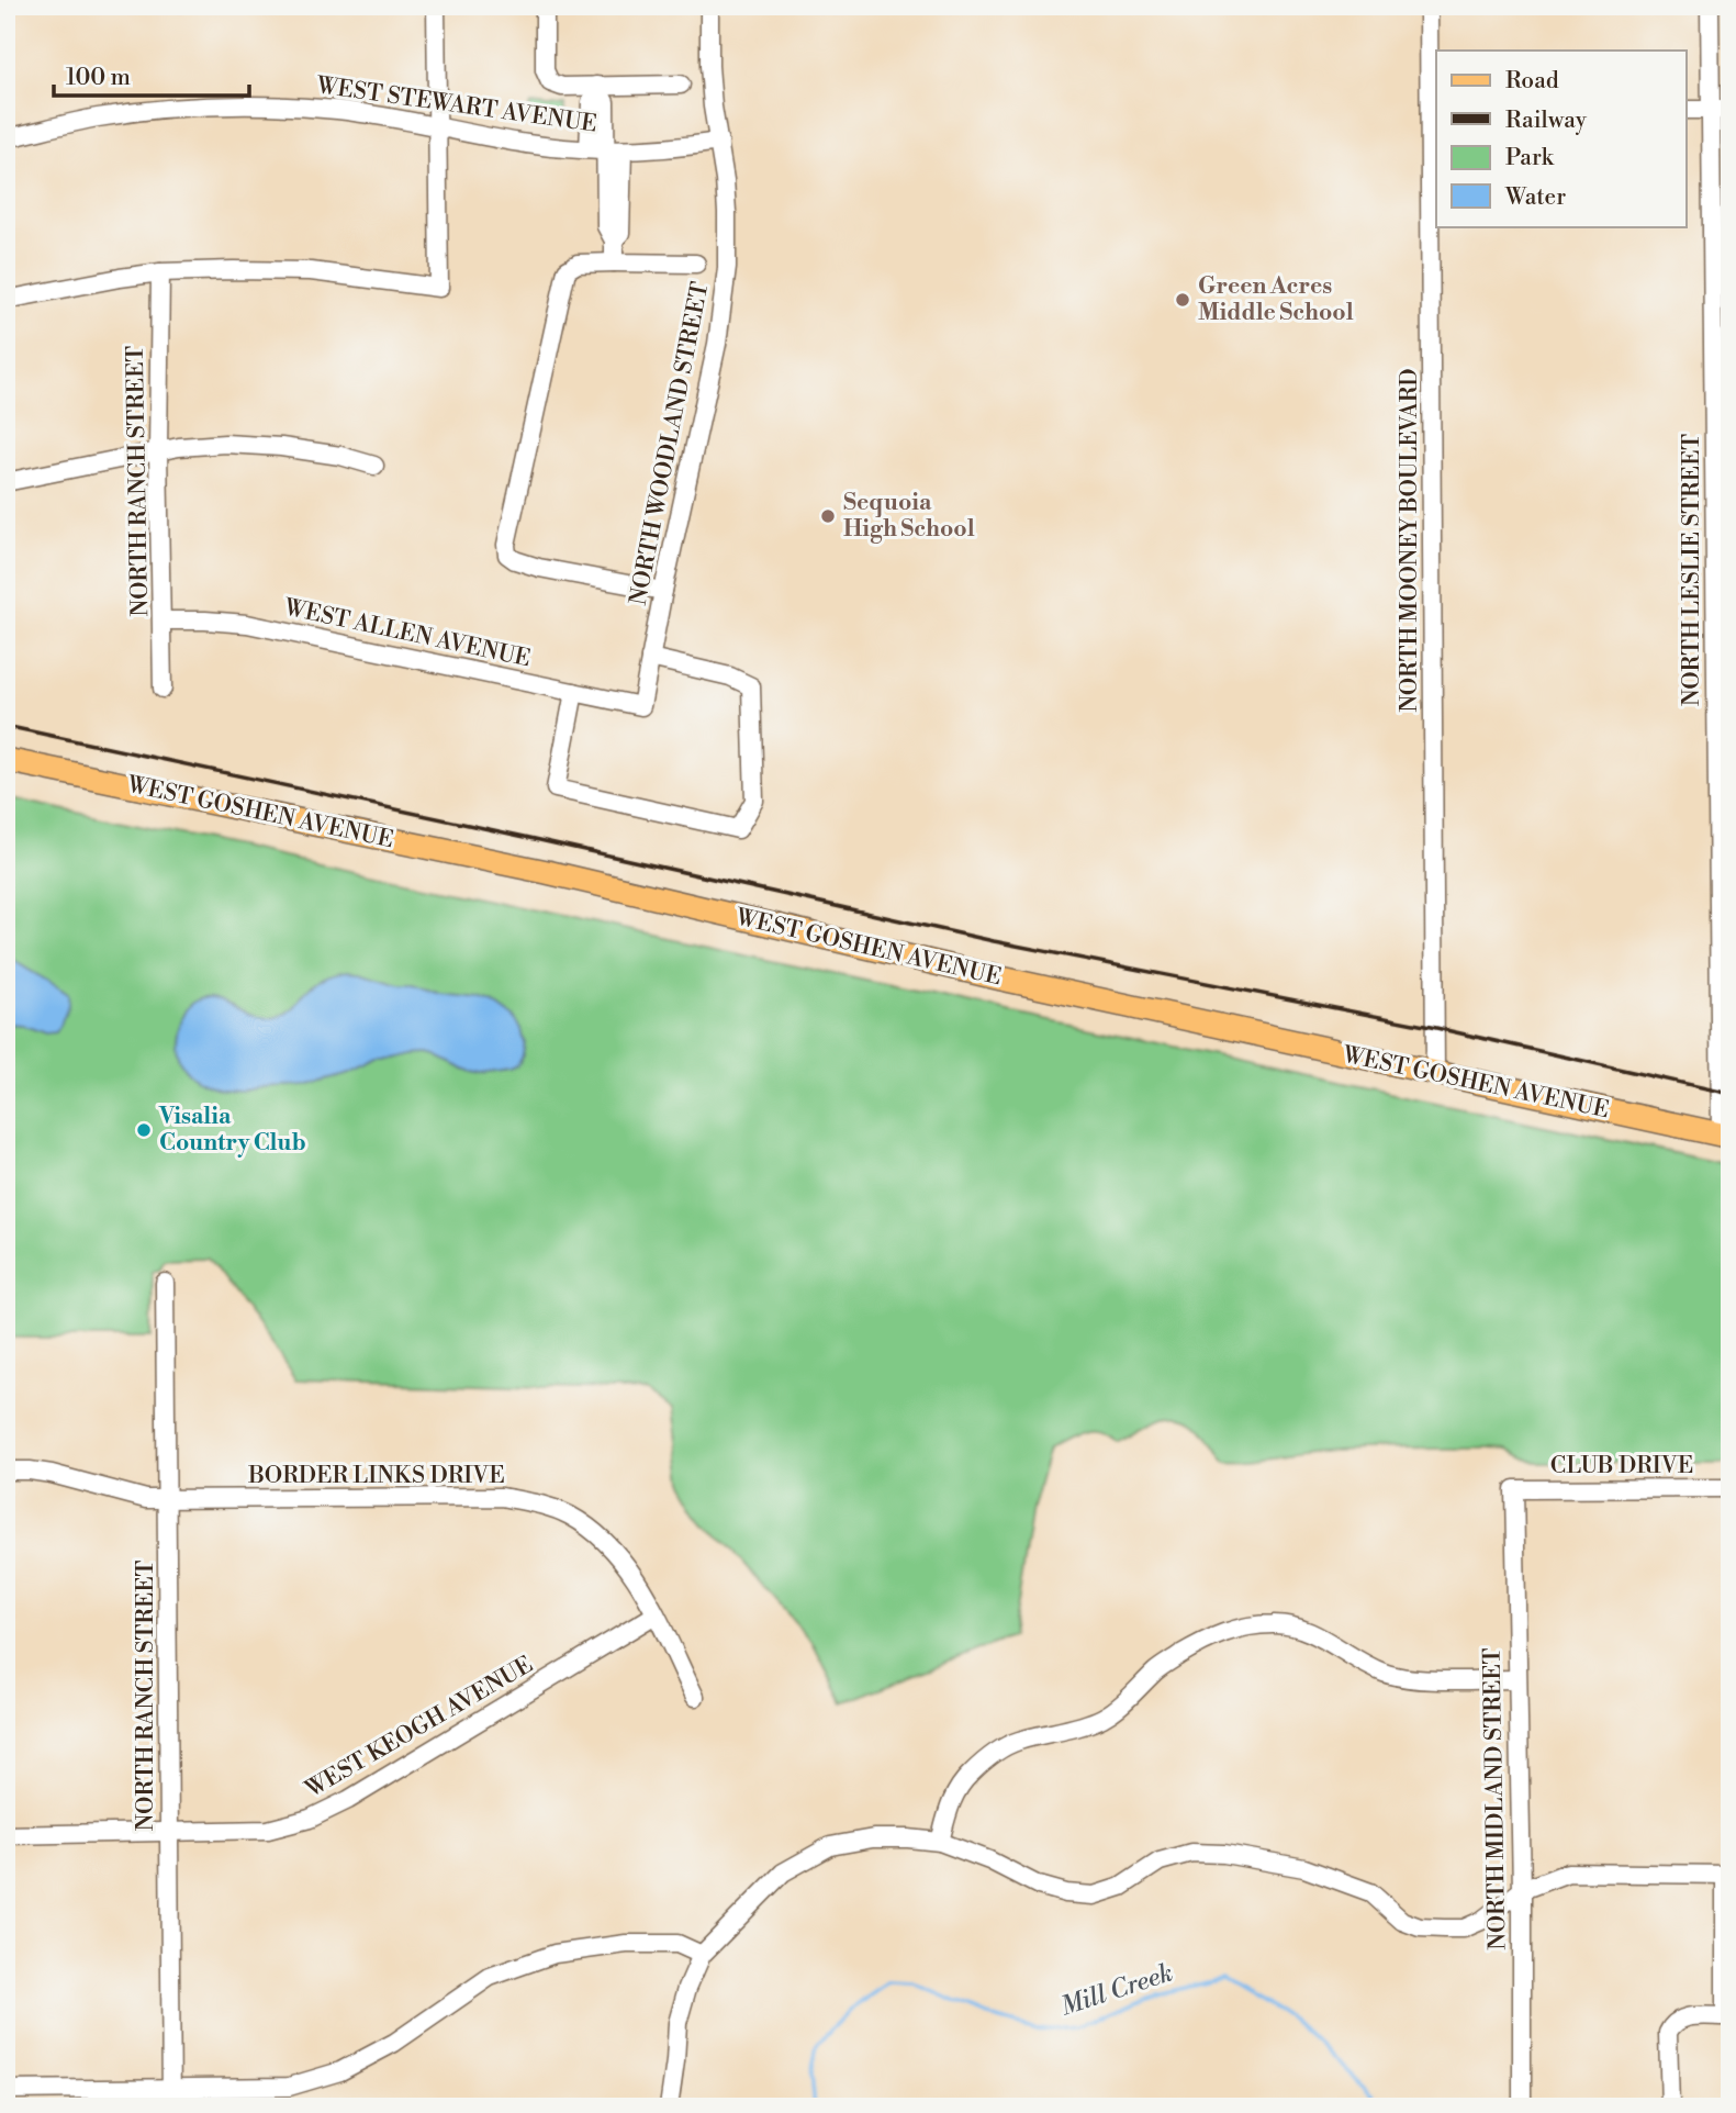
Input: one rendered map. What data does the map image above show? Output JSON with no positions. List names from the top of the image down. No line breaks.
{"streets":{"main road":["WEST GOSHEN AVENUE"],"street":["WEST STEWART AVENUE","NORTH WOODLAND STREET","NORTH RANCH STREET","NORTH MOONEY BOULEVARD","NORTH LESLIE STREET","WEST ALLEN AVENUE","CLUB DRIVE","BORDER LINKS DRIVE","WEST KEOGH AVENUE","NORTH MIDLAND STREET"]},"crossings":[["WEST STEWART AVENUE","NORTH WOODLAND STREET"],["NORTH WOODLAND STREET","WEST ALLEN AVENUE"],["NORTH RANCH STREET","WEST ALLEN AVENUE"],["NORTH RANCH STREET","BORDER LINKS DRIVE"],["NORTH RANCH STREET","WEST KEOGH AVENUE"],["NORTH MOONEY BOULEVARD","WEST GOSHEN AVENUE"],["NORTH LESLIE STREET","WEST GOSHEN AVENUE"],["CLUB DRIVE","NORTH MIDLAND STREET"],["BORDER LINKS DRIVE","WEST KEOGH AVENUE"]],"water":["Mill Creek"],"places":["Green Acres Middle School","Sequoia High School","Visalia Country Club"],"legend":["Road","Railway","Park","Water"],"scale_bar":"100 m"}
